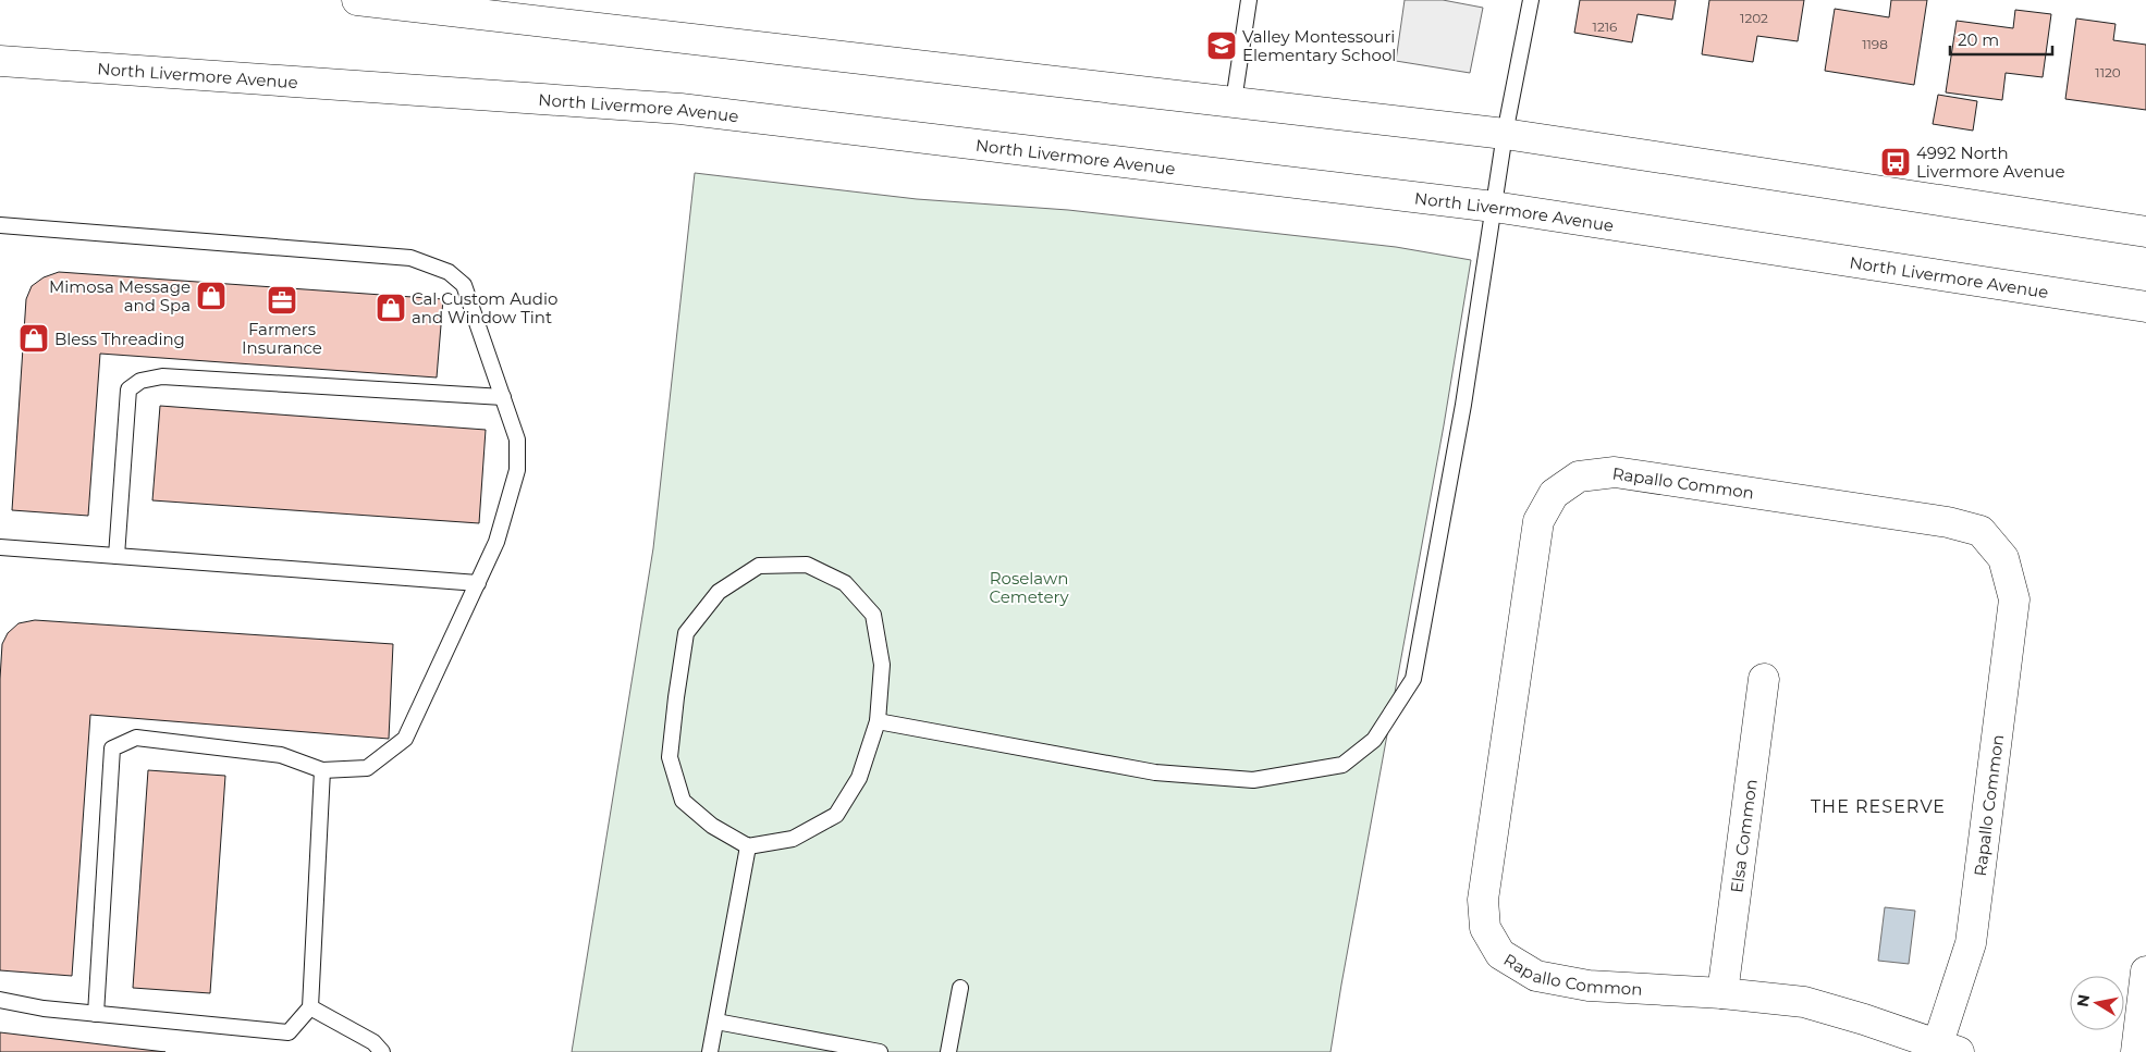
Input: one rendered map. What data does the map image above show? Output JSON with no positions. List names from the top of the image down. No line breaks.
{"streets":{"main road":["North Livermore Avenue","Rapallo Common","Elsa Common"]},"crossings":[["Rapallo Common","Elsa Common"]],"districts":["THE RESERVE"],"parks":["Roselawn Cemetery"],"places":{"school or university":["Valley Montessouri Elementary School"],"bus stop":["4992 North Livermore Avenue"],"shop":["Mimosa Message and Spa","Cal Custom Audio and Window Tint","Bless Threading"],"office":["Farmers Insurance"]},"house_numbers":["1202","1216","1198","1120"],"scale_bar":"20 m","north":"left"}
